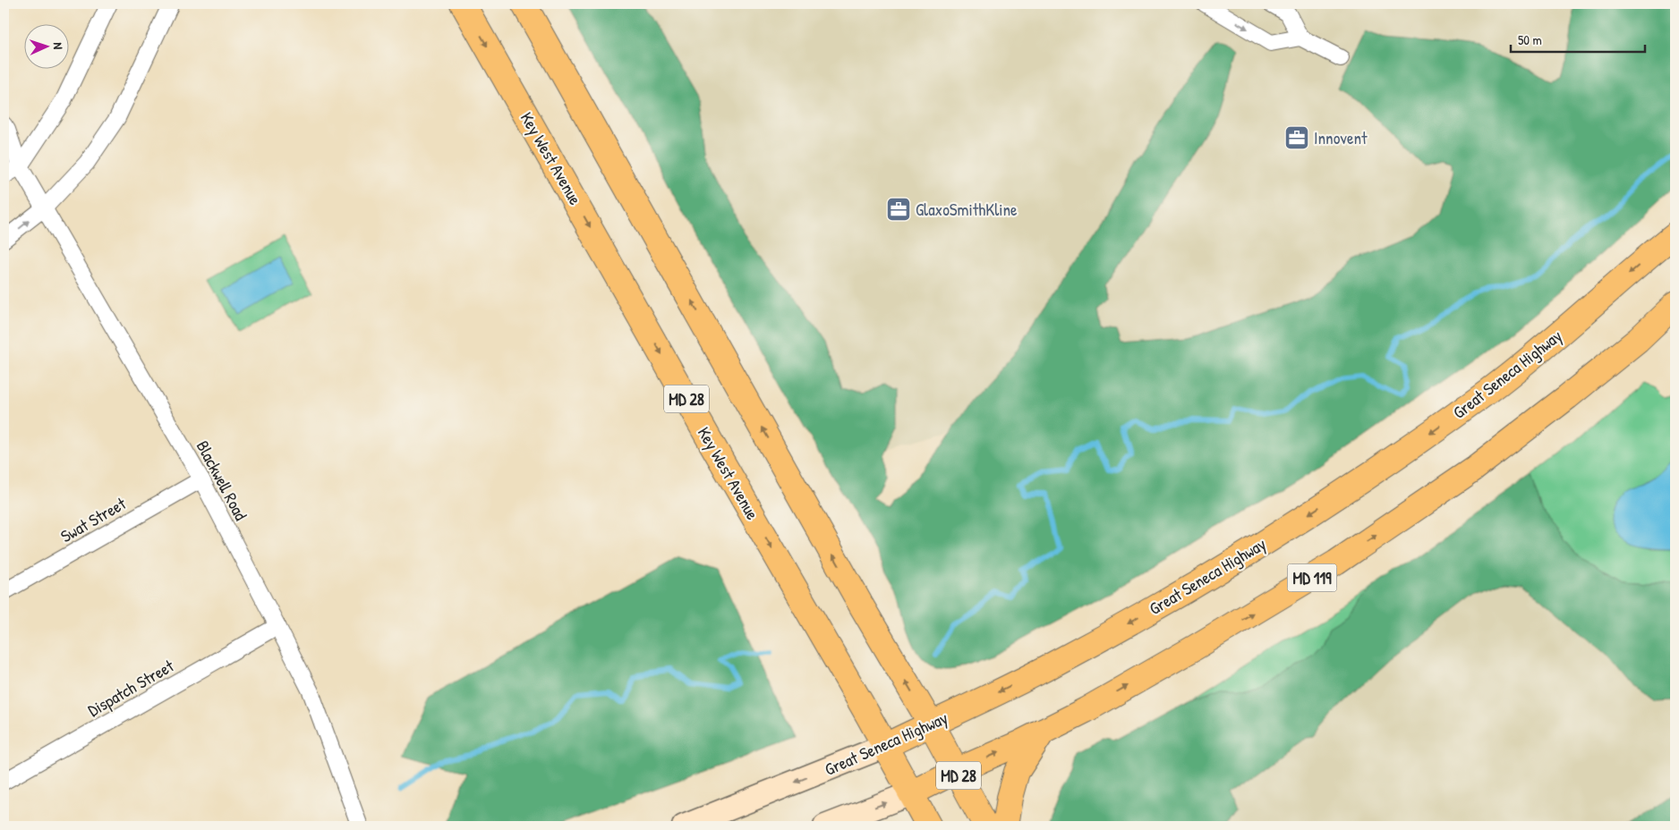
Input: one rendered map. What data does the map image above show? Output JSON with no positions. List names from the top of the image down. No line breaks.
{"streets":{"main road":["Key West Avenue","Great Seneca Highway","MD 28","MD 119"],"street":["Blackwell Road","Swat Street","Dispatch Street"]},"crossings":[["Key West Avenue","Great Seneca Highway"],["Key West Avenue","MD 119"],["Great Seneca Highway","MD 28"],["MD 28","MD 119"],["Blackwell Road","Swat Street"],["Blackwell Road","Dispatch Street"]],"places":{"office":["Innovent","GlaxoSmithKline"]},"scale_bar":"50 m","north":"right"}
